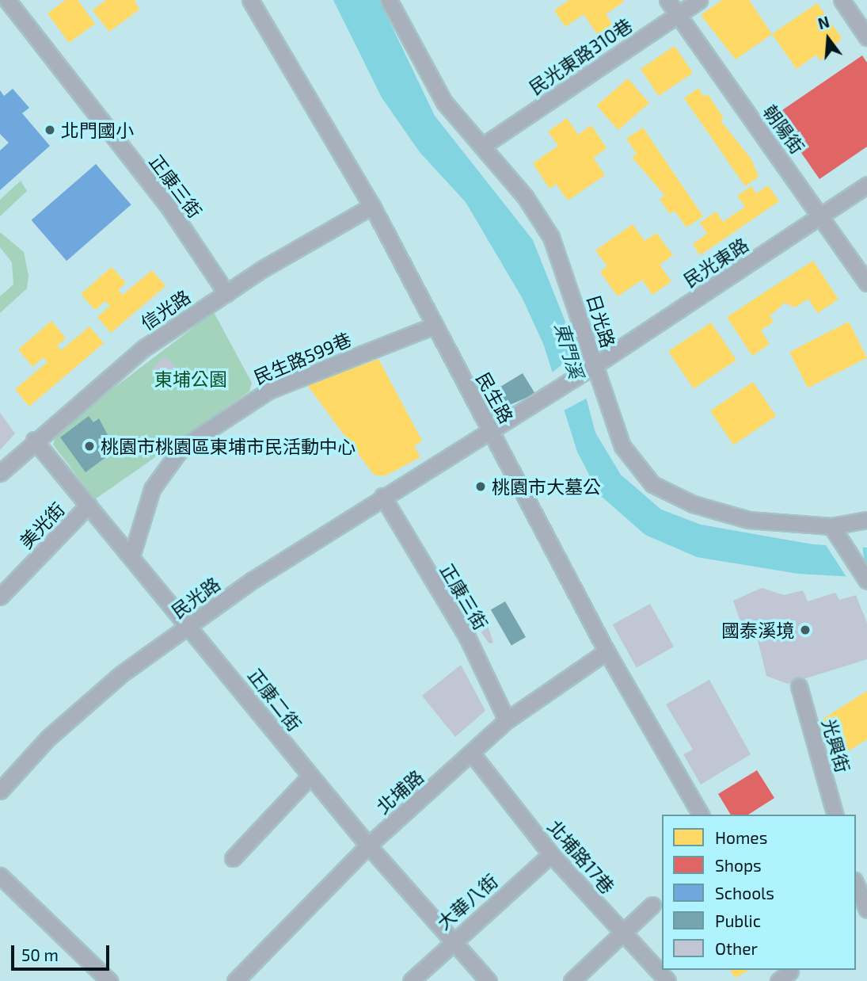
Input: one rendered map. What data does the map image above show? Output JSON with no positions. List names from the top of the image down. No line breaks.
{"streets":{"street":["民光東路310巷","朝陽街","正康三街","民光東路","信光路","日光路","民生路599巷","民生路","美光街","民光路","正康二街","光興街","北埔路","北埔路17巷","大華八街"]},"crossings":[["民光東路310巷","朝陽街"],["民光東路310巷","日光路"],["朝陽街","民光東路"],["正康三街","信光路"],["正康三街","民光路"],["正康三街","北埔路"],["民光東路","日光路"],["民光東路","民生路"],["民光東路","民光路"],["信光路","民生路"],["信光路","正康二街"],["民生路599巷","民生路"],["民生路599巷","正康二街"],["民生路","民光路"],["民生路","北埔路"],["美光街","正康二街"],["民光路","正康二街"],["正康二街","北埔路"],["正康二街","大華八街"],["北埔路","北埔路17巷"],["北埔路17巷","大華八街"]],"water":["東門溪"],"parks":["東埔公園"],"places":["北門國小","桃園市桃園區東埔市民活動中心","桃園市大墓公","國泰溪境"],"legend":["Homes","Shops","Schools","Public","Other"],"scale_bar":"50 m","north":"top"}
